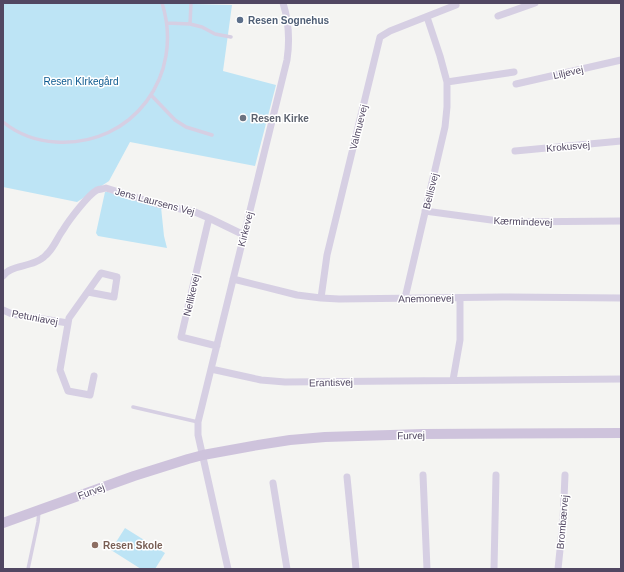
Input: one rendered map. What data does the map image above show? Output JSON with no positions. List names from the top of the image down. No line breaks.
{"streets":{"main road":["Furvej"],"street":["Liljevej","Valmuevej","Krokusvej","Bellisvej","Jens Laursens Vej","Kærmindevej","Kirkevej","Nellikevej","Anemonevej","Petuniavej","Erantisvej","Brombærvej"]},"crossings":[["Valmuevej","Bellisvej"],["Valmuevej","Anemonevej"],["Bellisvej","Kærmindevej"],["Bellisvej","Anemonevej"],["Jens Laursens Vej","Kirkevej"],["Jens Laursens Vej","Nellikevej"],["Kirkevej","Nellikevej"],["Kirkevej","Anemonevej"],["Kirkevej","Erantisvej"],["Kirkevej","Furvej"]],"parks":["Resen KIrkegård"],"places":["Resen Sognehus","Resen Kirke","Resen Skole"]}
